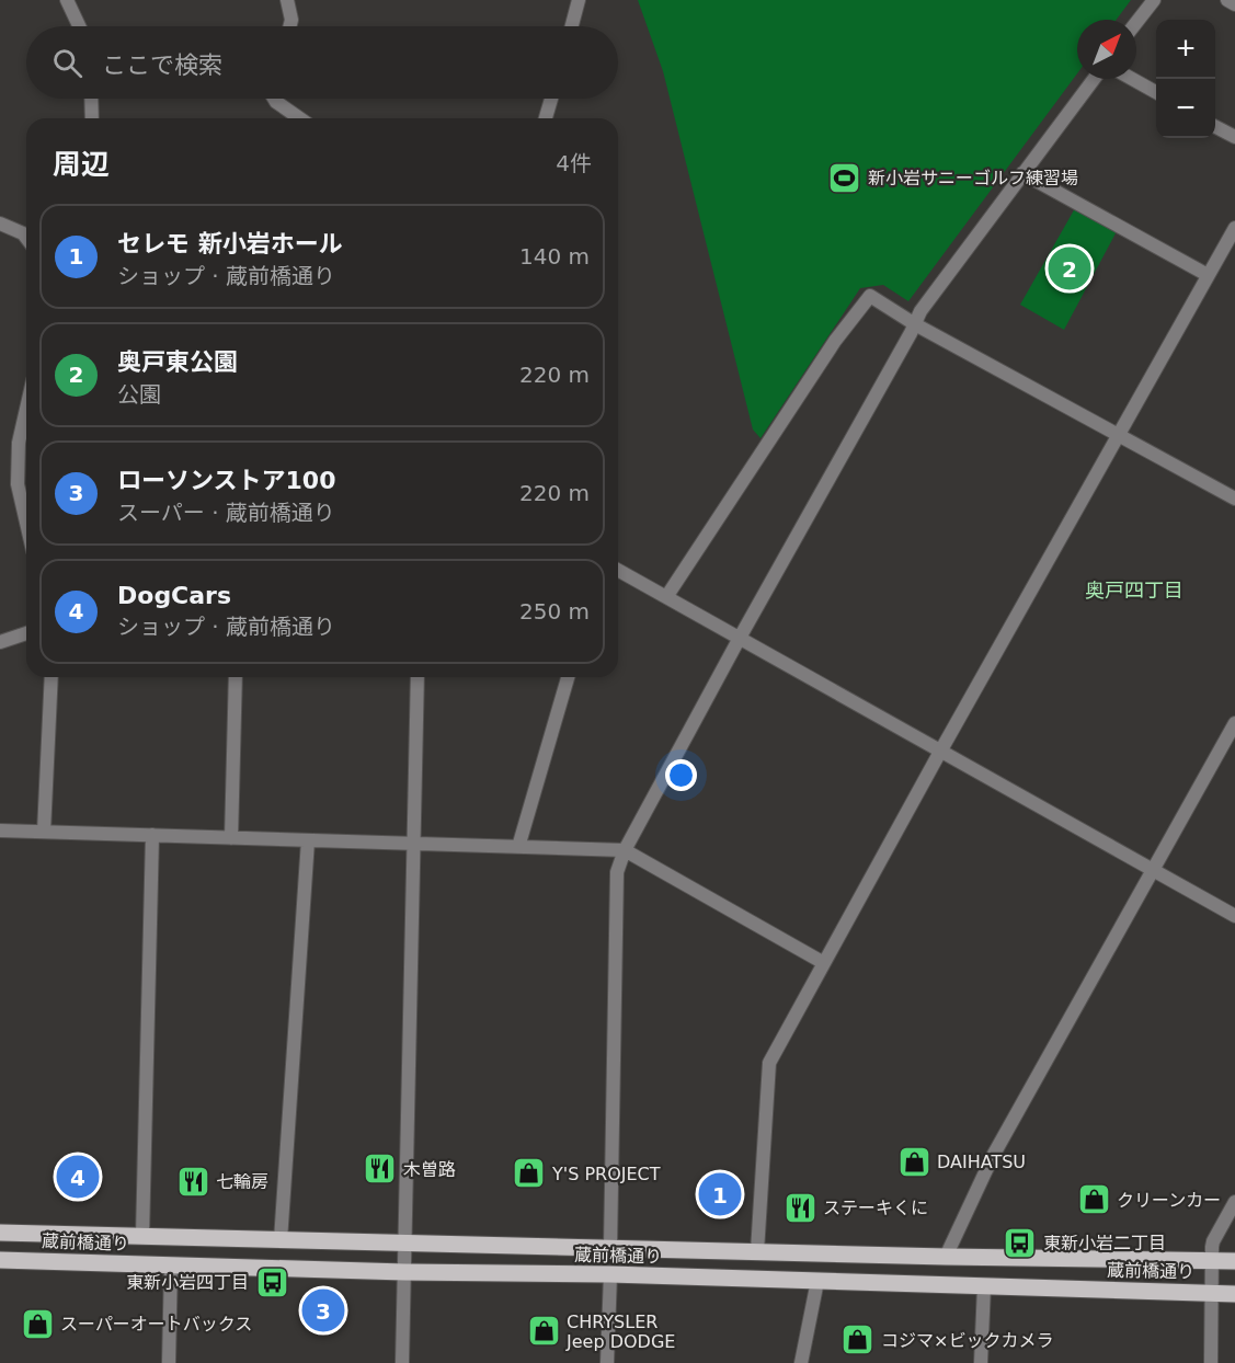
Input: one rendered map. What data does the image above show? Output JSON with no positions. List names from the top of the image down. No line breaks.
{"streets":{"main road":["蔵前橋通り"]},"districts":["奥戸四丁目"],"places":{"sports":["新小岩サニーゴルフ練習場"],"shop":["DAIHATSU","Y'S PROJECT","クリーンカー","スーパーオートバックス","CHRYSLER Jeep DODGE","コジマ×ビックカメラ"],"restaurant":["木曽路","七輪房","ステーキくに"],"bus stop":["東新小岩二丁目","東新小岩四丁目"]},"north":"top right","page":{"map_buttons":["+","−"],"search":"ここで検索","heading":["周辺","4件"],"list":[{"mark":"1","name":"セレモ 新小岩ホール","note":"ショップ · 蔵前橋通り","value":"140 m"},{"mark":"2","name":"奥戸東公園","note":"公園","value":"220 m"},{"mark":"3","name":"ローソンストア100","note":"スーパー · 蔵前橋通り","value":"220 m"},{"mark":"4","name":"DogCars","note":"ショップ · 蔵前橋通り","value":"250 m"}],"pins":["2","4","1","3"]}}
